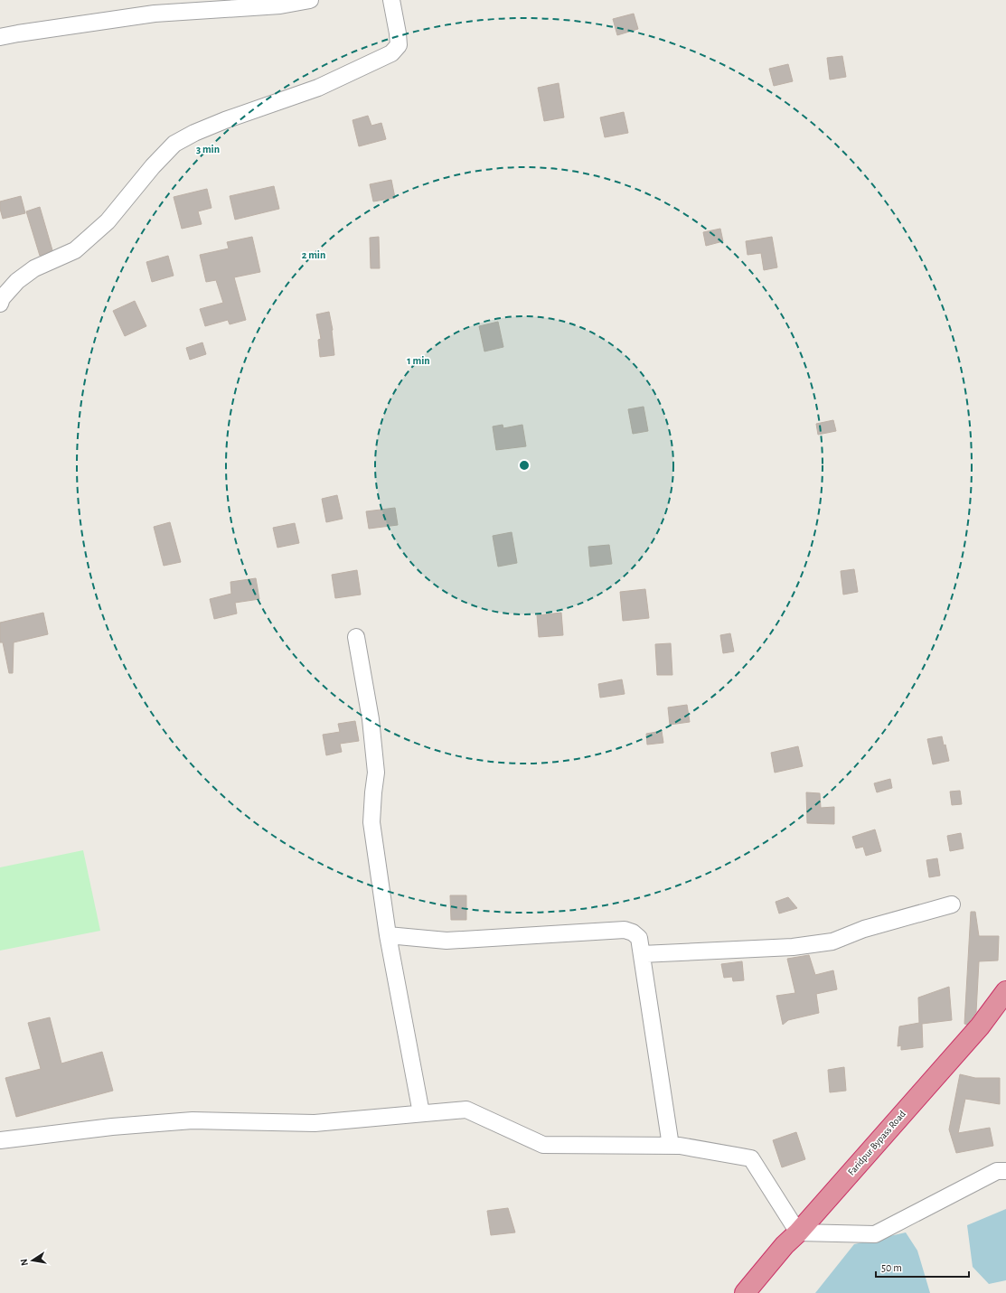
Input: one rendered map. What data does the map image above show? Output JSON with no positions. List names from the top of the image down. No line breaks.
{"streets":{"highway":["Faridpur Bypass Road"]},"scale_bar":"50 m","north":"left","rings":["3 min","2 min","1 min"]}
